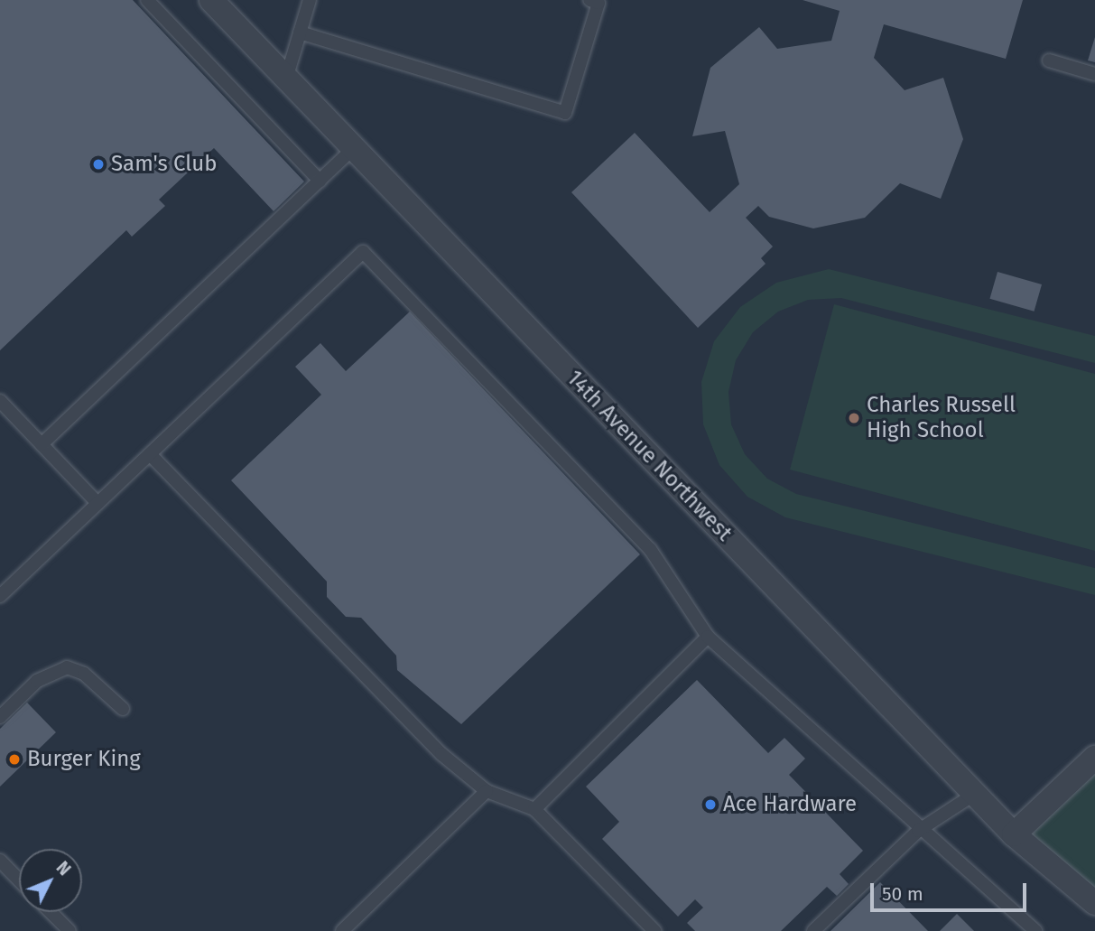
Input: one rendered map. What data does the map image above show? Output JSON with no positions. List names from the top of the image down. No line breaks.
{"streets":{"street":["14th Avenue Northwest"]},"places":["Sam's Club","Charles Russell High School","Burger King","Ace Hardware"],"scale_bar":"50 m","north":"top right"}
